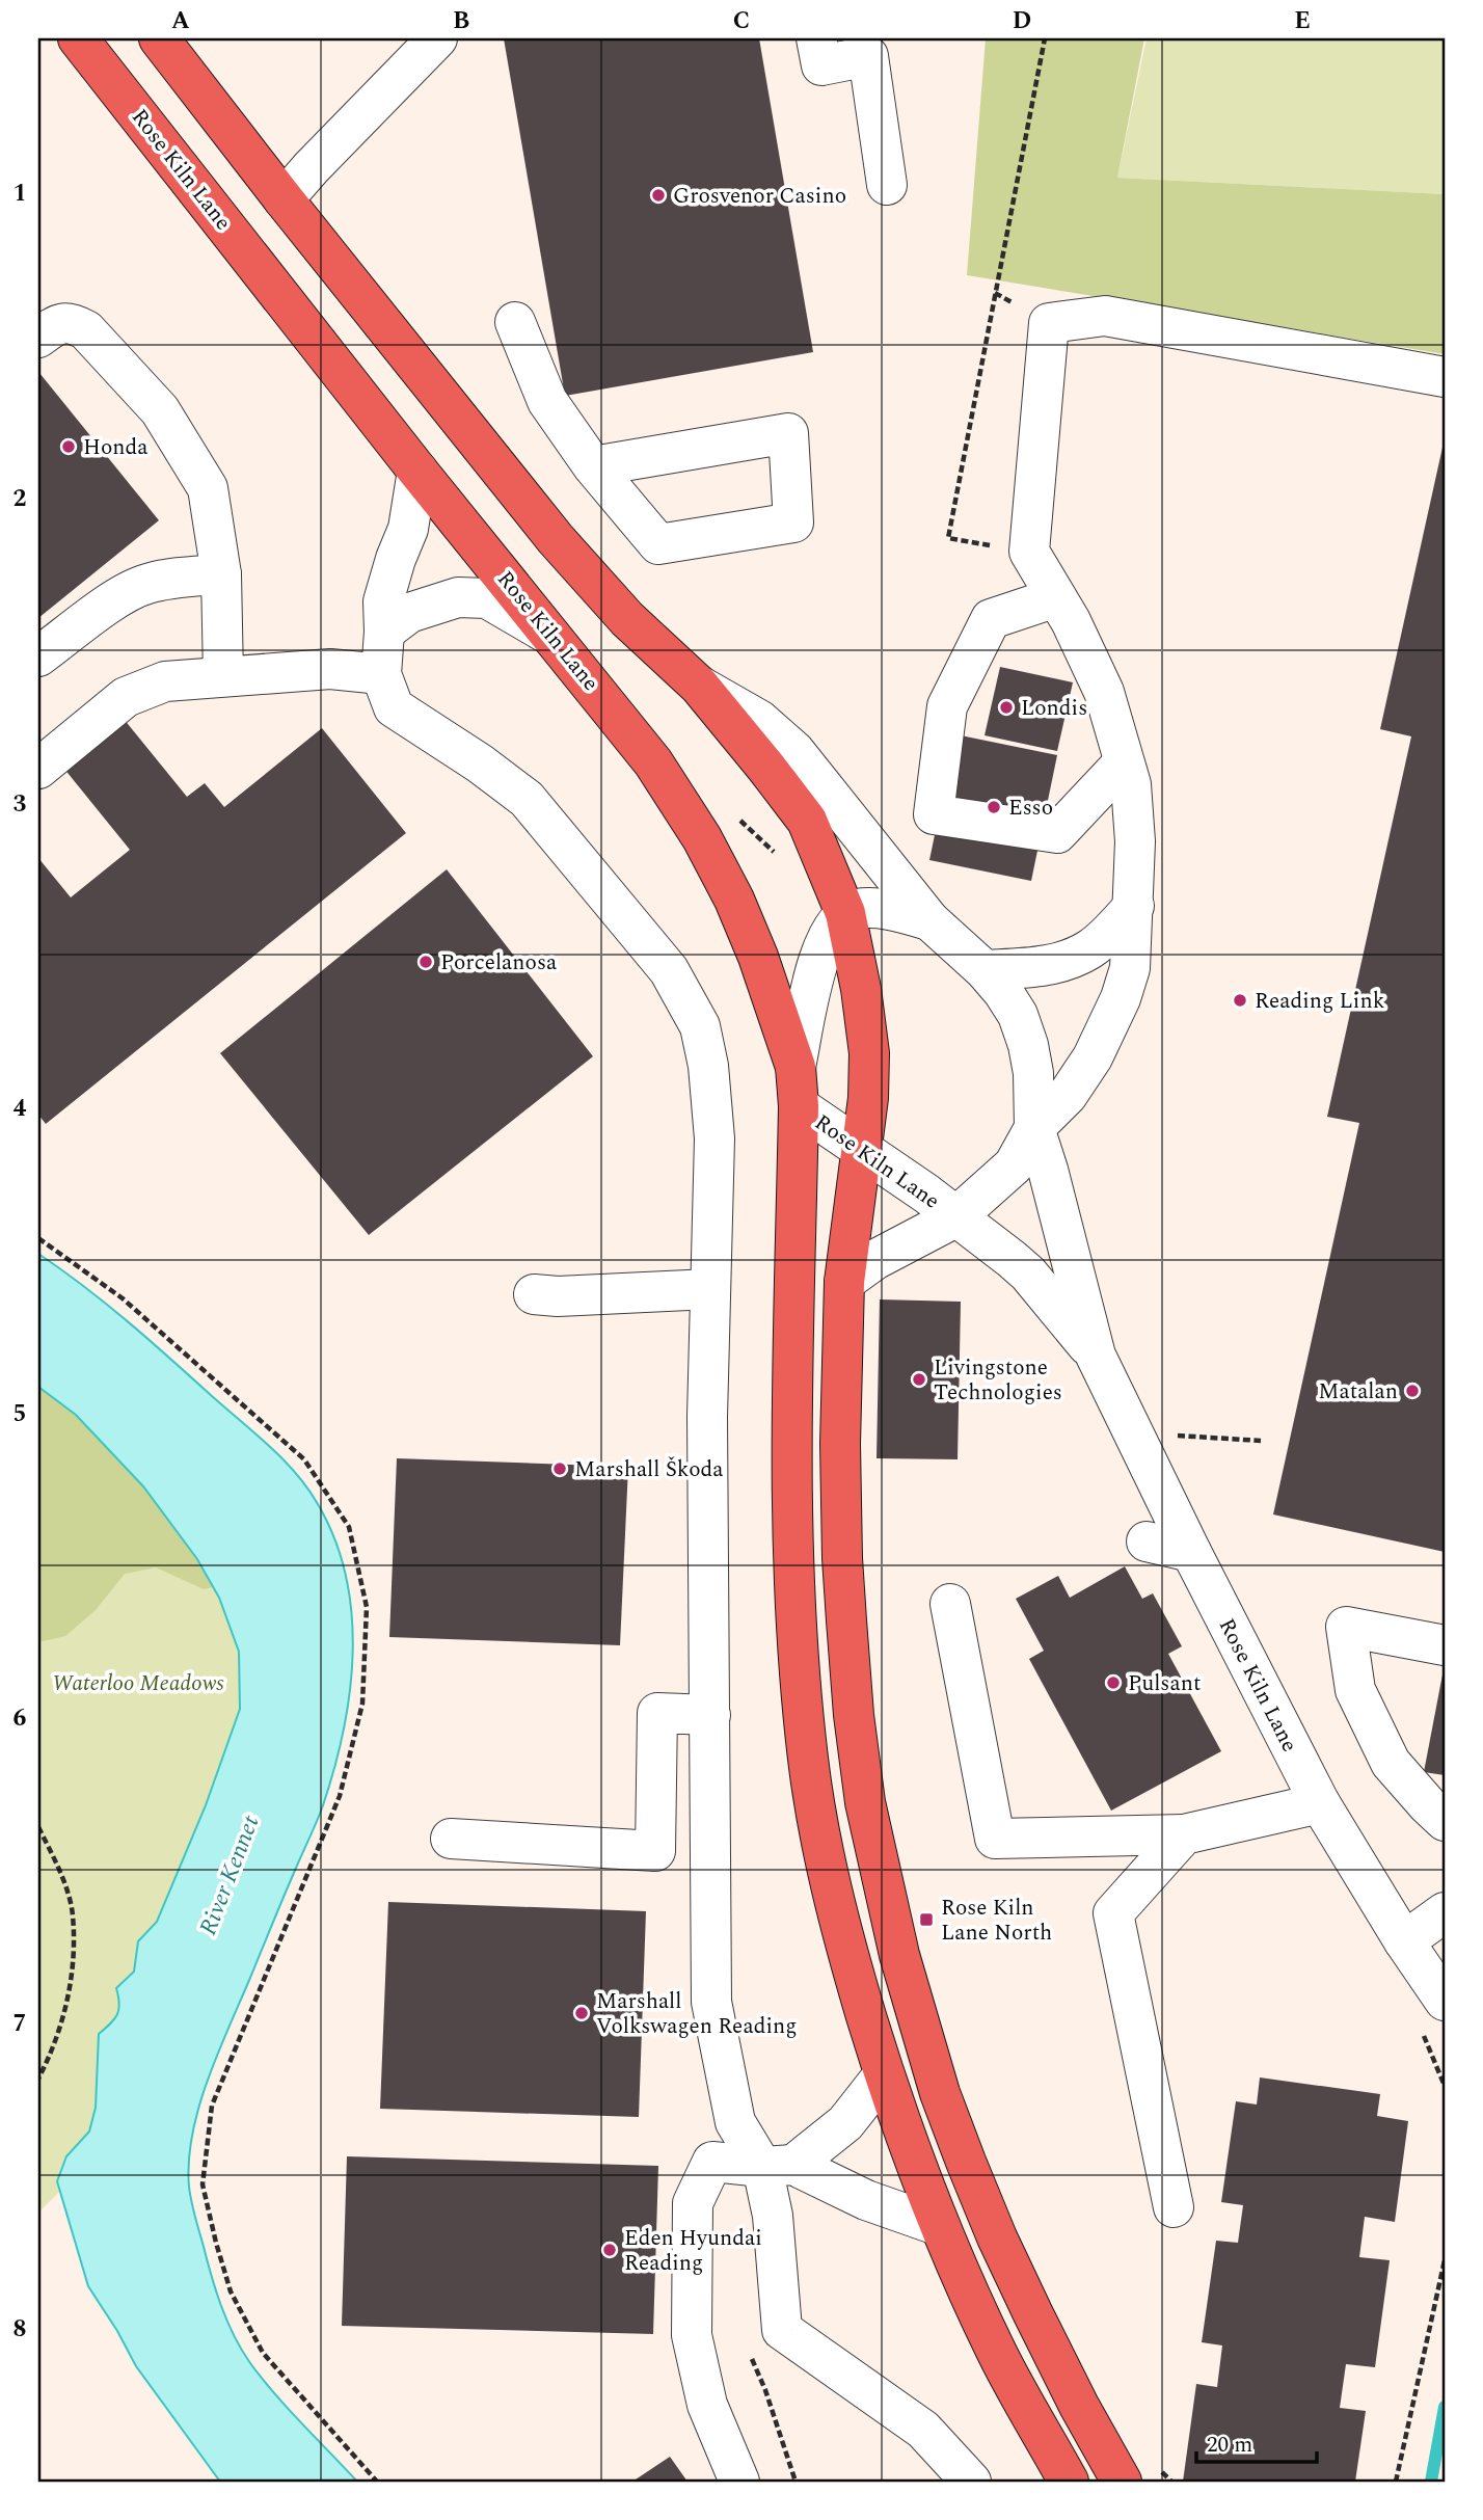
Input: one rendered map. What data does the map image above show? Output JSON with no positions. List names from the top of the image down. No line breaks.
{"streets":{"highway":["Rose Kiln Lane"]},"water":["River Kennet"],"parks":["Waterloo Meadows"],"places":{"other":["Grosvenor Casino","Honda","Londis","Esso","Porcelanosa","Reading Link","Livingstone Technologies","Matalan","Marshall Škoda","Pulsant","Marshall Volkswagen Reading","Eden Hyundai Reading"],"transit":["Rose Kiln Lane North"]},"scale_bar":"20 m","grid":{"columns":["A","B","C","D","E"],"rows":["1","2","3","4","5","6","7","8"]}}
